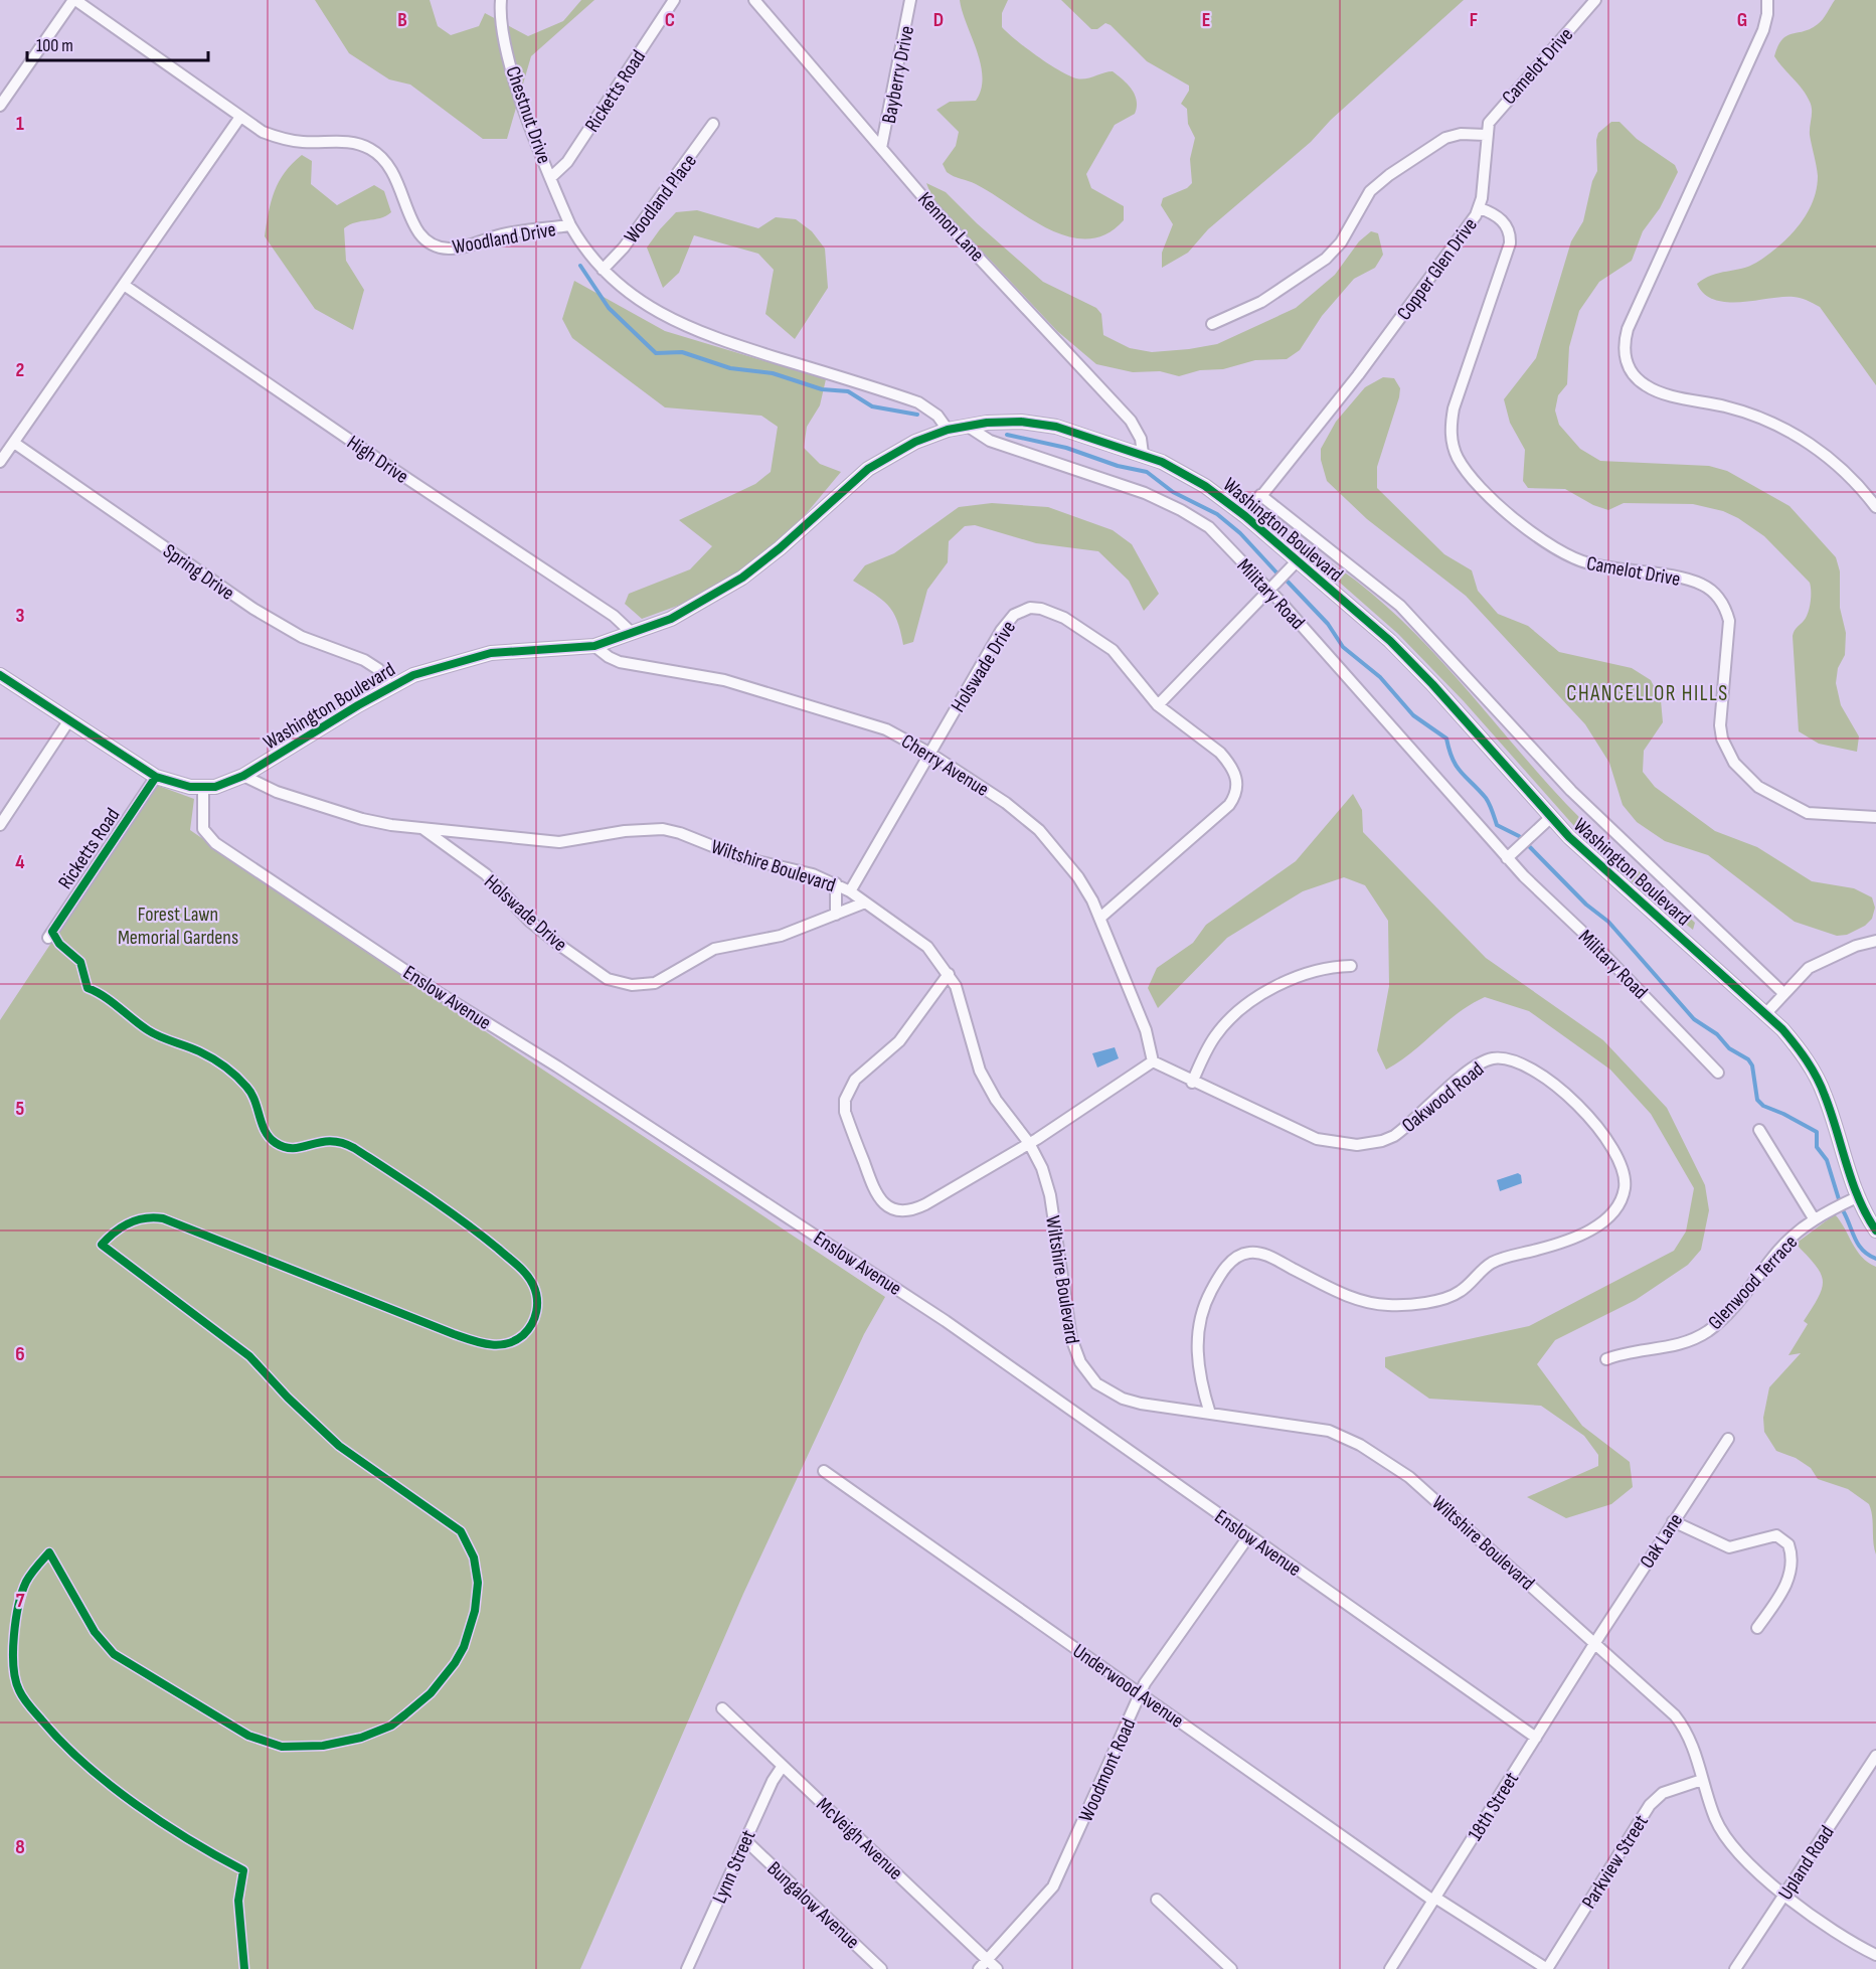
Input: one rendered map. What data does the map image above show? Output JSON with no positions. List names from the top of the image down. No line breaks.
{"streets":{"street":["Camelot Drive","Bayberry Drive","Ricketts Road","Chestnut Drive","Woodland Place","Kennon Lane","Woodland Drive","Copper Glen Drive","High Drive","Washington Boulevard","Spring Drive","Military Road","Holswade Drive","Cherry Avenue","Wiltshire Boulevard","Enslow Avenue","Oakwood Road","Glenwood Terrace","Oak Lane","Underwood Avenue","Woodmont Road","18th Street","McVeigh Avenue","Parkview Street","Upland Road","Lynn Street","Bungalow Avenue"]},"crossings":[["Camelot Drive","Copper Glen Drive"],["Bayberry Drive","Kennon Lane"],["Ricketts Road","Chestnut Drive"],["Ricketts Road","Washington Boulevard"],["Chestnut Drive","Woodland Drive"],["Woodland Place","Woodland Drive"],["Kennon Lane","Washington Boulevard"],["Woodland Drive","Washington Boulevard"],["Copper Glen Drive","Washington Boulevard"],["High Drive","Washington Boulevard"],["Washington Boulevard","Spring Drive"],["Washington Boulevard","Military Road"],["Washington Boulevard","Cherry Avenue"],["Washington Boulevard","Wiltshire Boulevard"],["Washington Boulevard","Enslow Avenue"],["Washington Boulevard","Glenwood Terrace"],["Holswade Drive","Cherry Avenue"],["Holswade Drive","Wiltshire Boulevard"],["Cherry Avenue","Oakwood Road"],["Wiltshire Boulevard","Oakwood Road"],["Wiltshire Boulevard","Oak Lane"],["Wiltshire Boulevard","18th Street"],["Wiltshire Boulevard","Parkview Street"],["Wiltshire Boulevard","Upland Road"],["Enslow Avenue","Woodmont Road"],["Enslow Avenue","18th Street"],["Oak Lane","18th Street"],["Underwood Avenue","Woodmont Road"],["Underwood Avenue","18th Street"],["Underwood Avenue","Parkview Street"],["Woodmont Road","McVeigh Avenue"],["McVeigh Avenue","Lynn Street"],["Lynn Street","Bungalow Avenue"]],"districts":["CHANCELLOR HILLS"],"parks":["Forest Lawn Memorial Gardens"],"scale_bar":"100 m","grid":{"columns":["B","C","D","E","F","G"],"rows":["1","2","3","4","5","6","7","8"]}}
